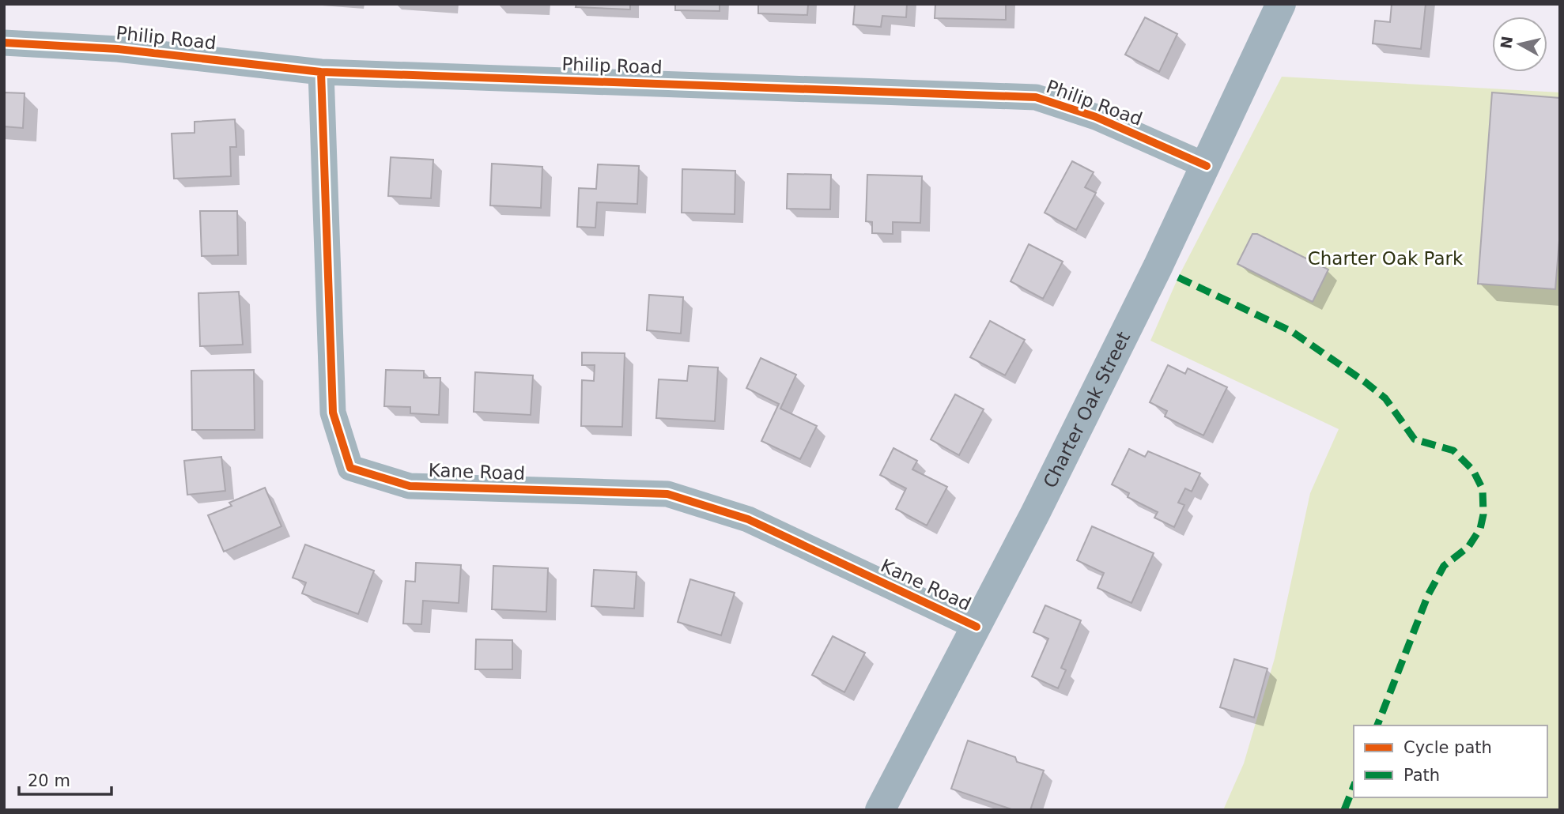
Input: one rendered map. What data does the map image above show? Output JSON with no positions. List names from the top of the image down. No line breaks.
{"streets":{"main road":["Charter Oak Street"],"street":["Philip Road","Kane Road"]},"crossings":[["Philip Road","Charter Oak Street"],["Philip Road","Kane Road"],["Charter Oak Street","Kane Road"]],"parks":["Charter Oak Park"],"legend":["Cycle path","Path"],"scale_bar":"20 m","north":"left"}
